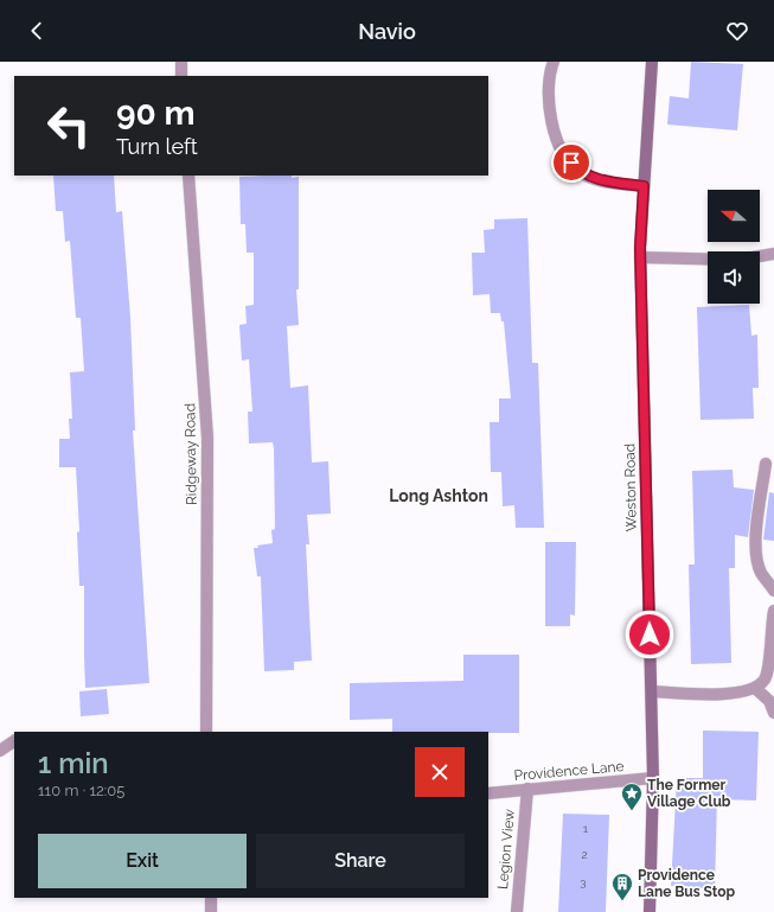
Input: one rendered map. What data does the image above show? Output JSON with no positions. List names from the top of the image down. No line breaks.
{"streets":{"street":["Ridgeway Road","Weston Road","Providence Lane","Legion View"]},"crossings":[["Weston Road","Providence Lane"],["Providence Lane","Legion View"]],"districts":["Long Ashton"],"places":{"place":["The Former Village Club"],"building":["Providence Lane Bus Stop"]},"house_numbers":["1","2","3"],"north":"left","page":{"header":"Navio","turn":["90 m","Turn left"],"heading":["1 min","110 m · 12:05"],"buttons":["Exit","Share"]}}
